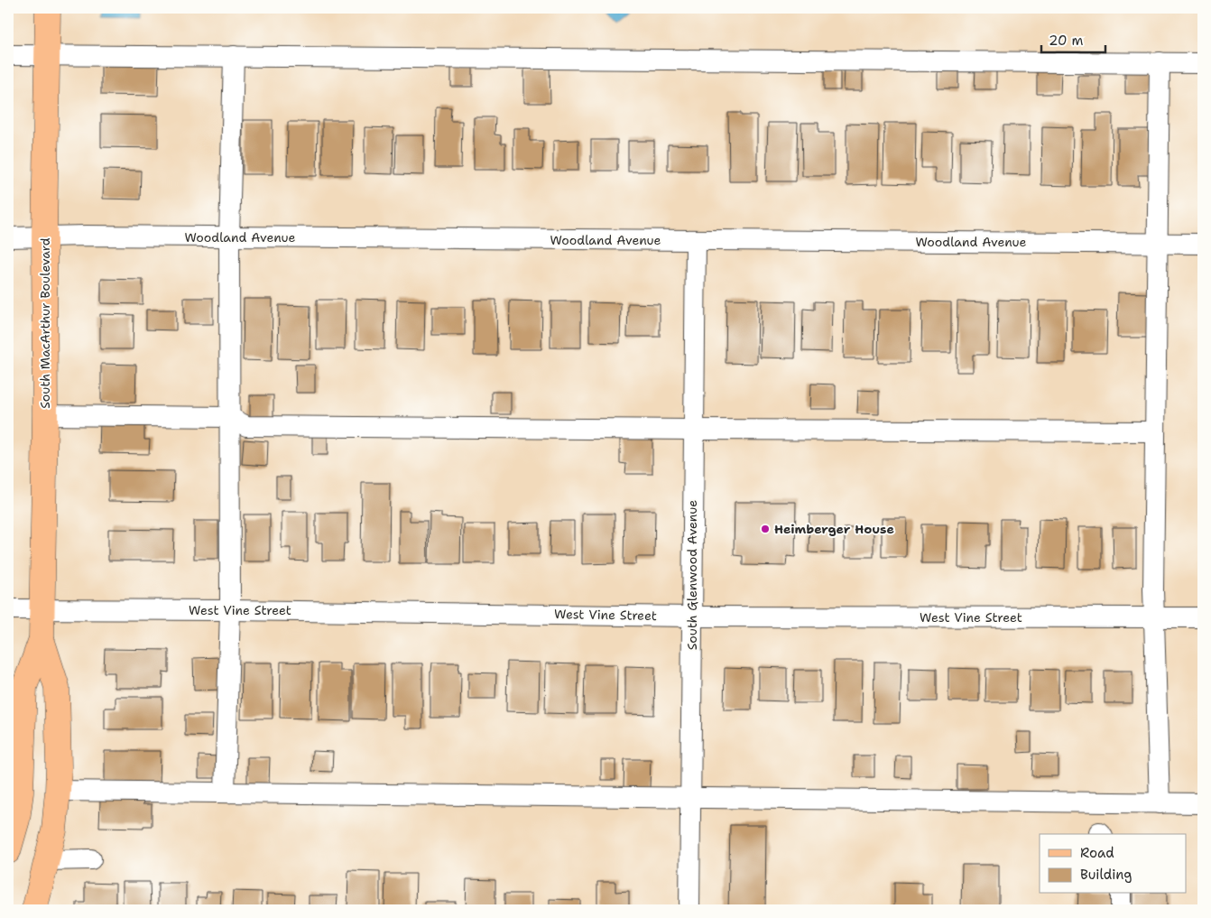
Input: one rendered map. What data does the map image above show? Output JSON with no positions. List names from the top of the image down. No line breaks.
{"streets":{"main road":["South MacArthur Boulevard"],"street":["Woodland Avenue","South Glenwood Avenue","West Vine Street"]},"crossings":[["Woodland Avenue","South MacArthur Boulevard"],["Woodland Avenue","South Glenwood Avenue"],["South MacArthur Boulevard","West Vine Street"],["South Glenwood Avenue","West Vine Street"]],"places":["Heimberger House"],"legend":["Road","Building"],"scale_bar":"20 m"}
